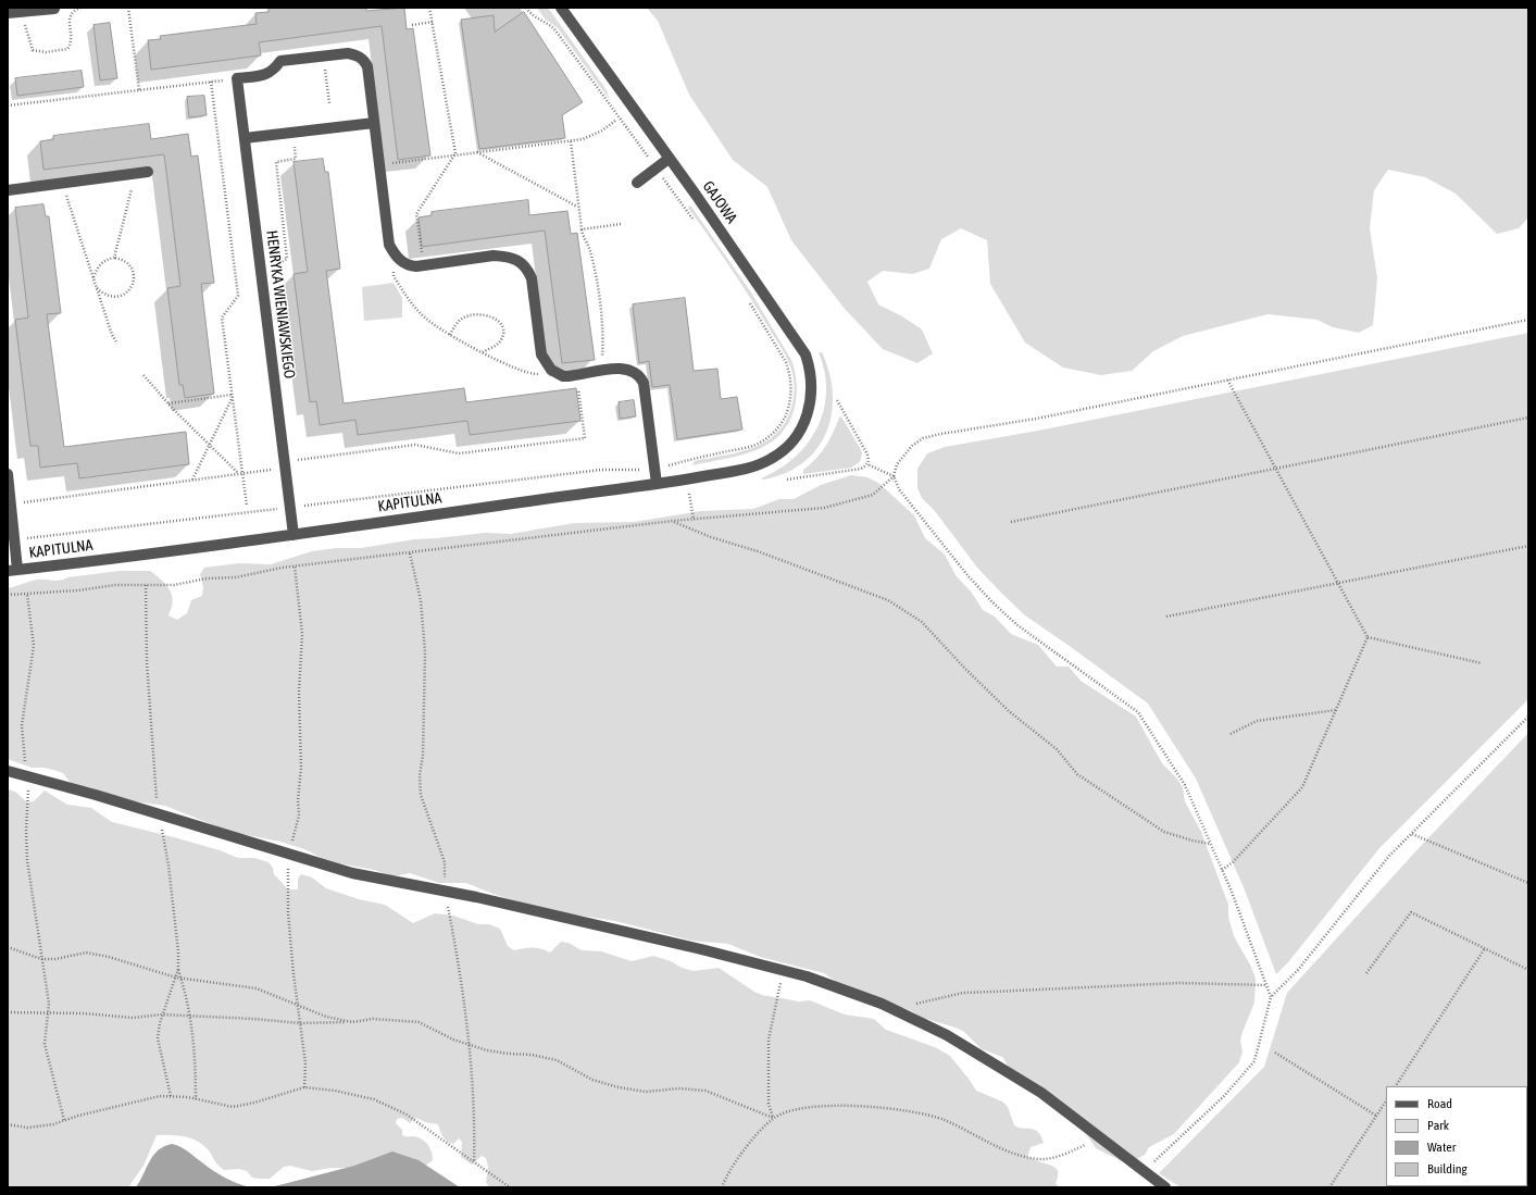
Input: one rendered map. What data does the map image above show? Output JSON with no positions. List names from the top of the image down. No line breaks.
{"streets":{"street":["GAJOWA","HENRYKA WIENIAWSKIEGO","KAPITULNA"]},"crossings":[["GAJOWA","KAPITULNA"],["HENRYKA WIENIAWSKIEGO","KAPITULNA"]],"legend":["Road","Park","Water","Building"]}
